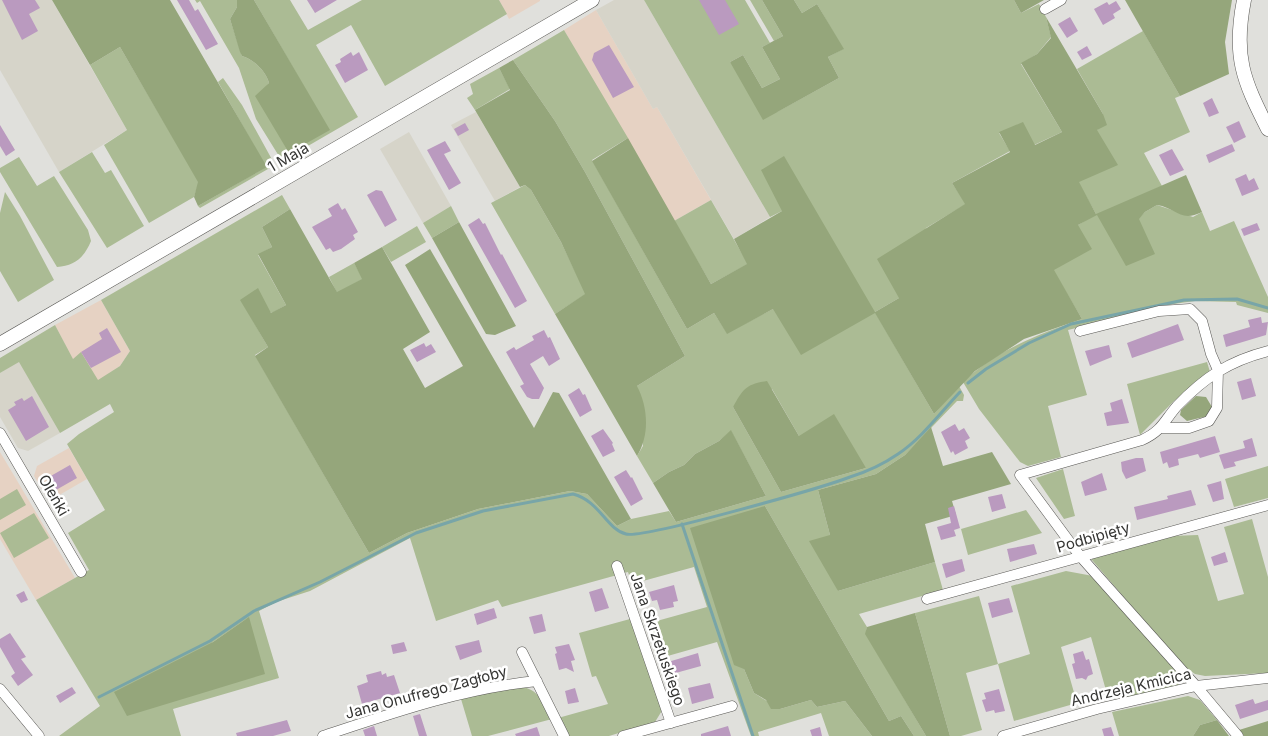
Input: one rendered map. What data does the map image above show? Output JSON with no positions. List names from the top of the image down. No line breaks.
{"streets":{"main road":["1 Maja"],"street":["Oleńki","Podbipięty","Jana Skrzetuskiego","Andrzeja Kmicica","Jana Onufrego Zagłoby"]}}
